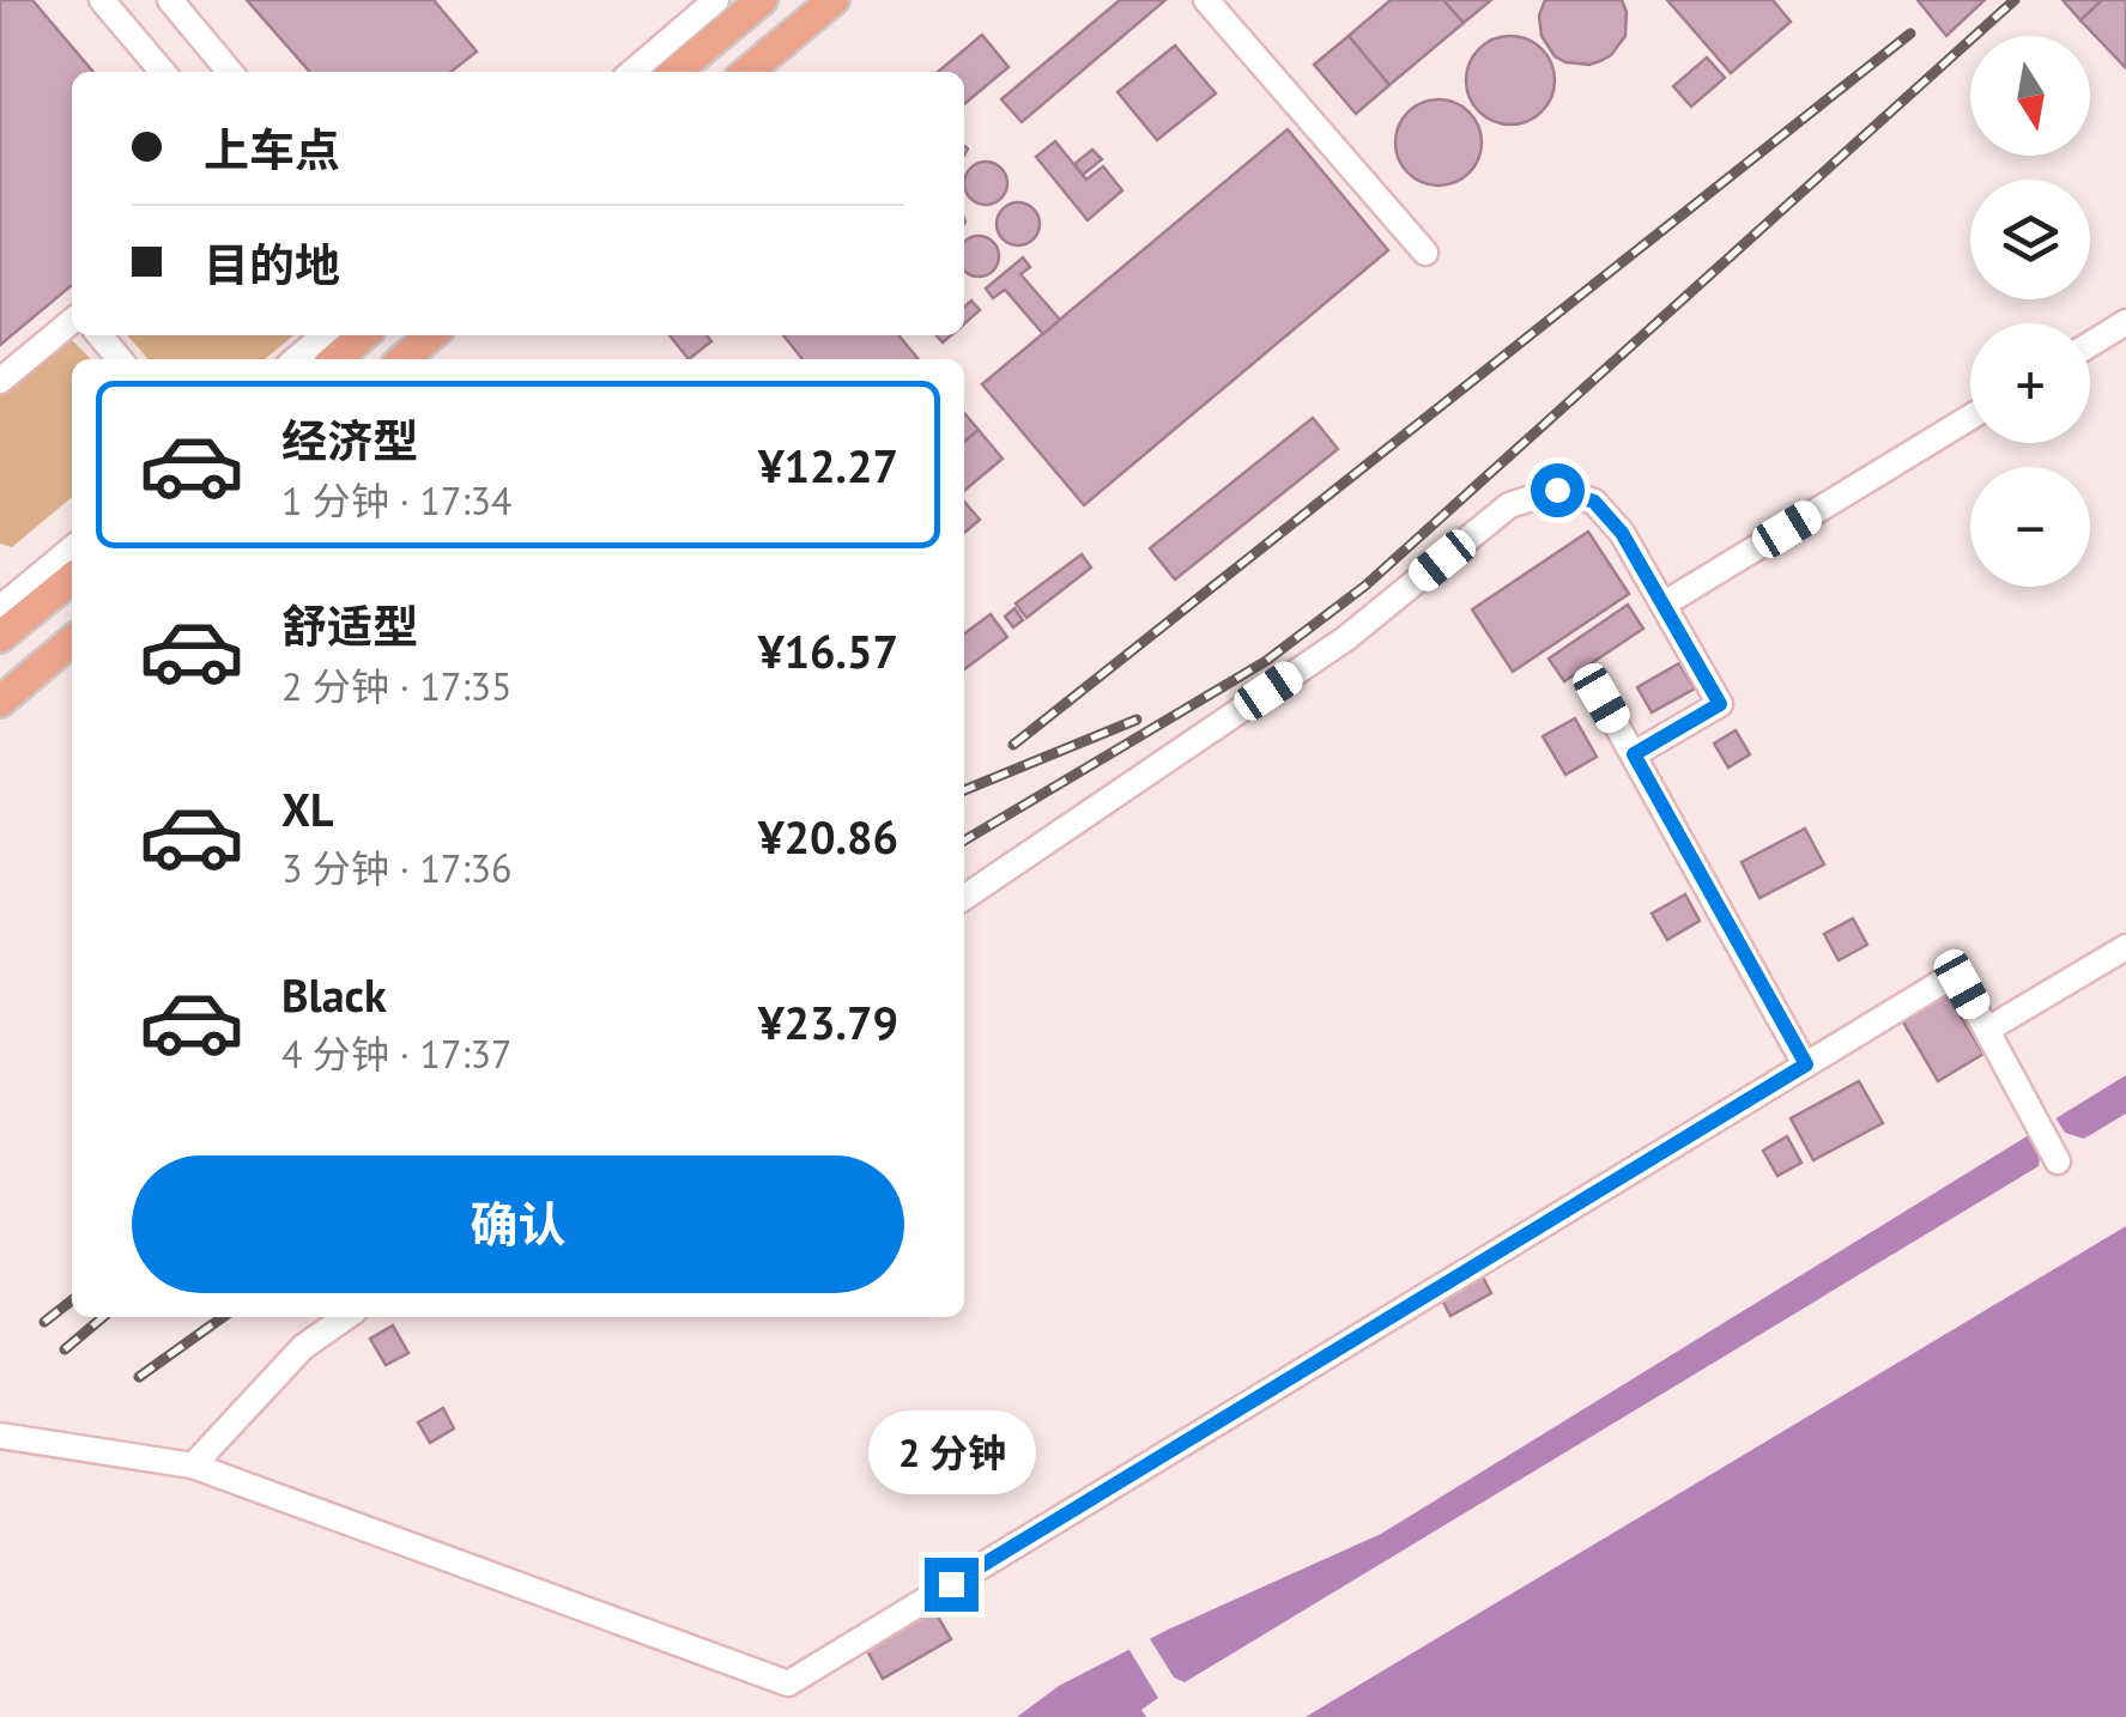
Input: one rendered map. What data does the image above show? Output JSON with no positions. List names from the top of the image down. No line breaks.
{"north":"bottom","page":{"map_buttons":["+","−"],"banner":["上车点","目的地"],"list":[{"name":"经济型","note":"1 分钟 · 17:34","value":"¥12.27"},{"name":"舒适型","note":"2 分钟 · 17:35","value":"¥16.57"},{"name":"XL","note":"3 分钟 · 17:36","value":"¥20.86"},{"name":"Black","note":"4 分钟 · 17:37","value":"¥23.79"}],"buttons":"确认","bubble":"2 分钟"}}
